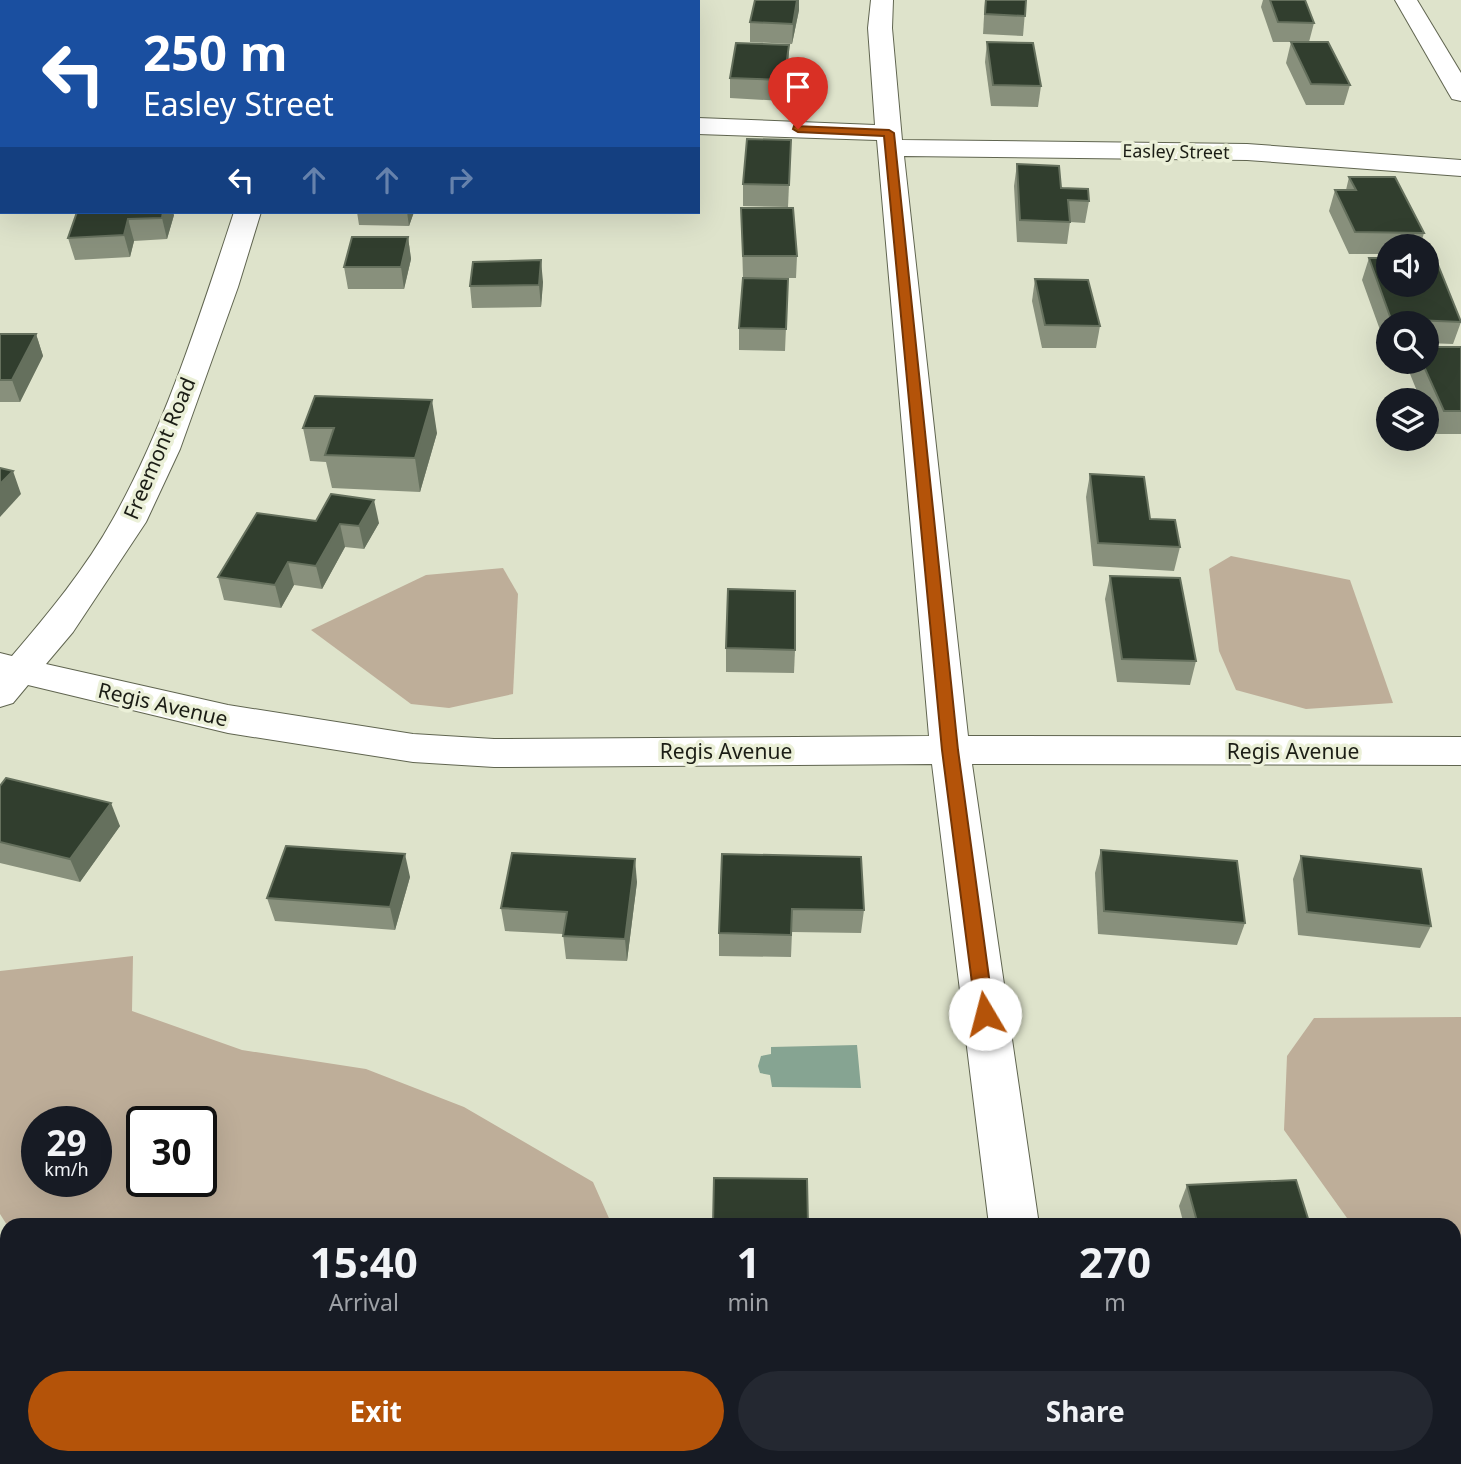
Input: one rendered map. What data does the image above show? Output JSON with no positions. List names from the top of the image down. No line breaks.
{"streets":{"street":["Easley Street","Freemont Road","Regis Avenue"]},"crossings":[["Freemont Road","Regis Avenue"]],"page":{"turn":["250 m","Easley Street"],"speed":"29 km/h","limit":"30","eta":["15:40","Arrival","1","min","270","m"],"buttons":["Exit","Share"]}}
